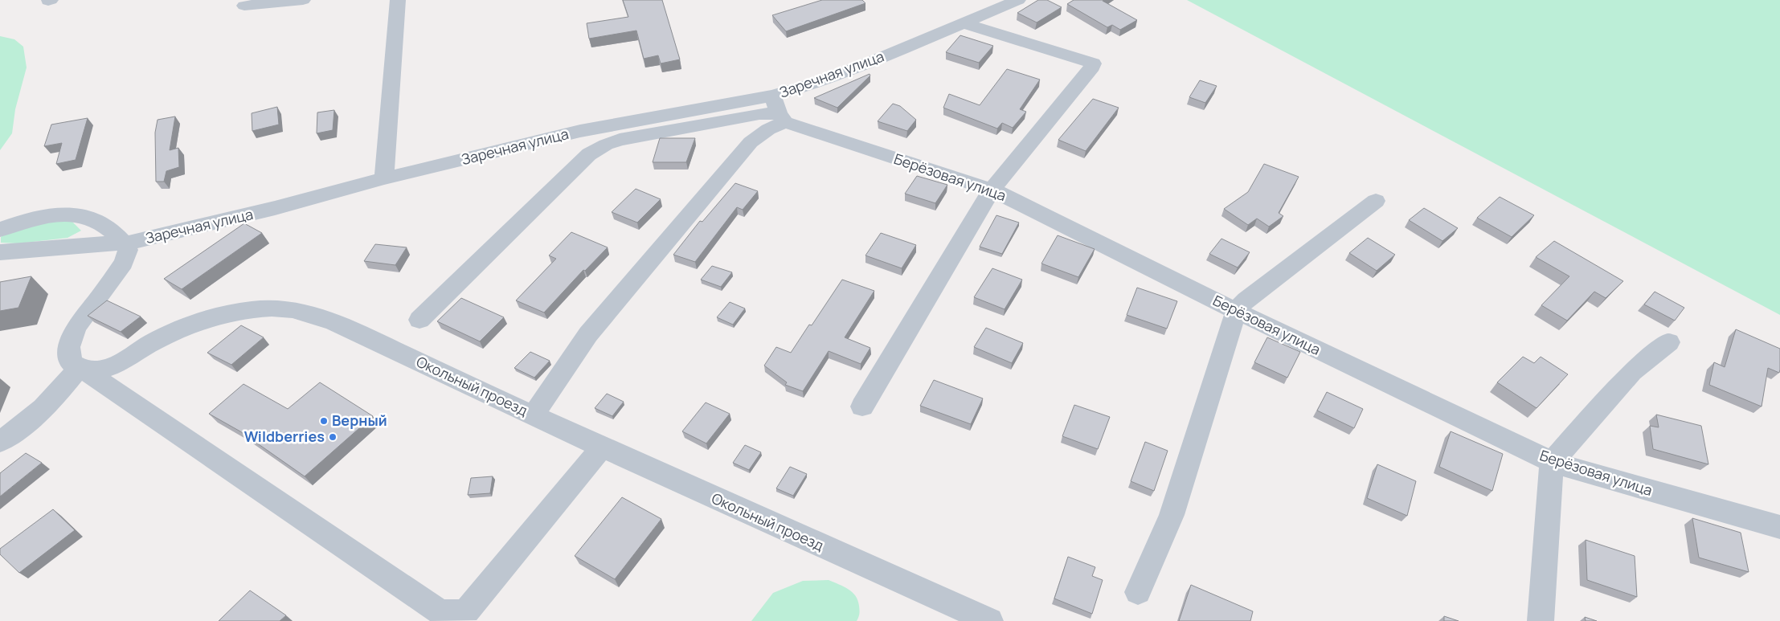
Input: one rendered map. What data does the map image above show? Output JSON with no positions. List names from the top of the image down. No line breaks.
{"streets":{"street":["Заречная улица","Берёзовая улица","Окольный проезд"]},"crossings":[["Заречная улица","Берёзовая улица"]],"places":["Верный","Wildberries"]}
